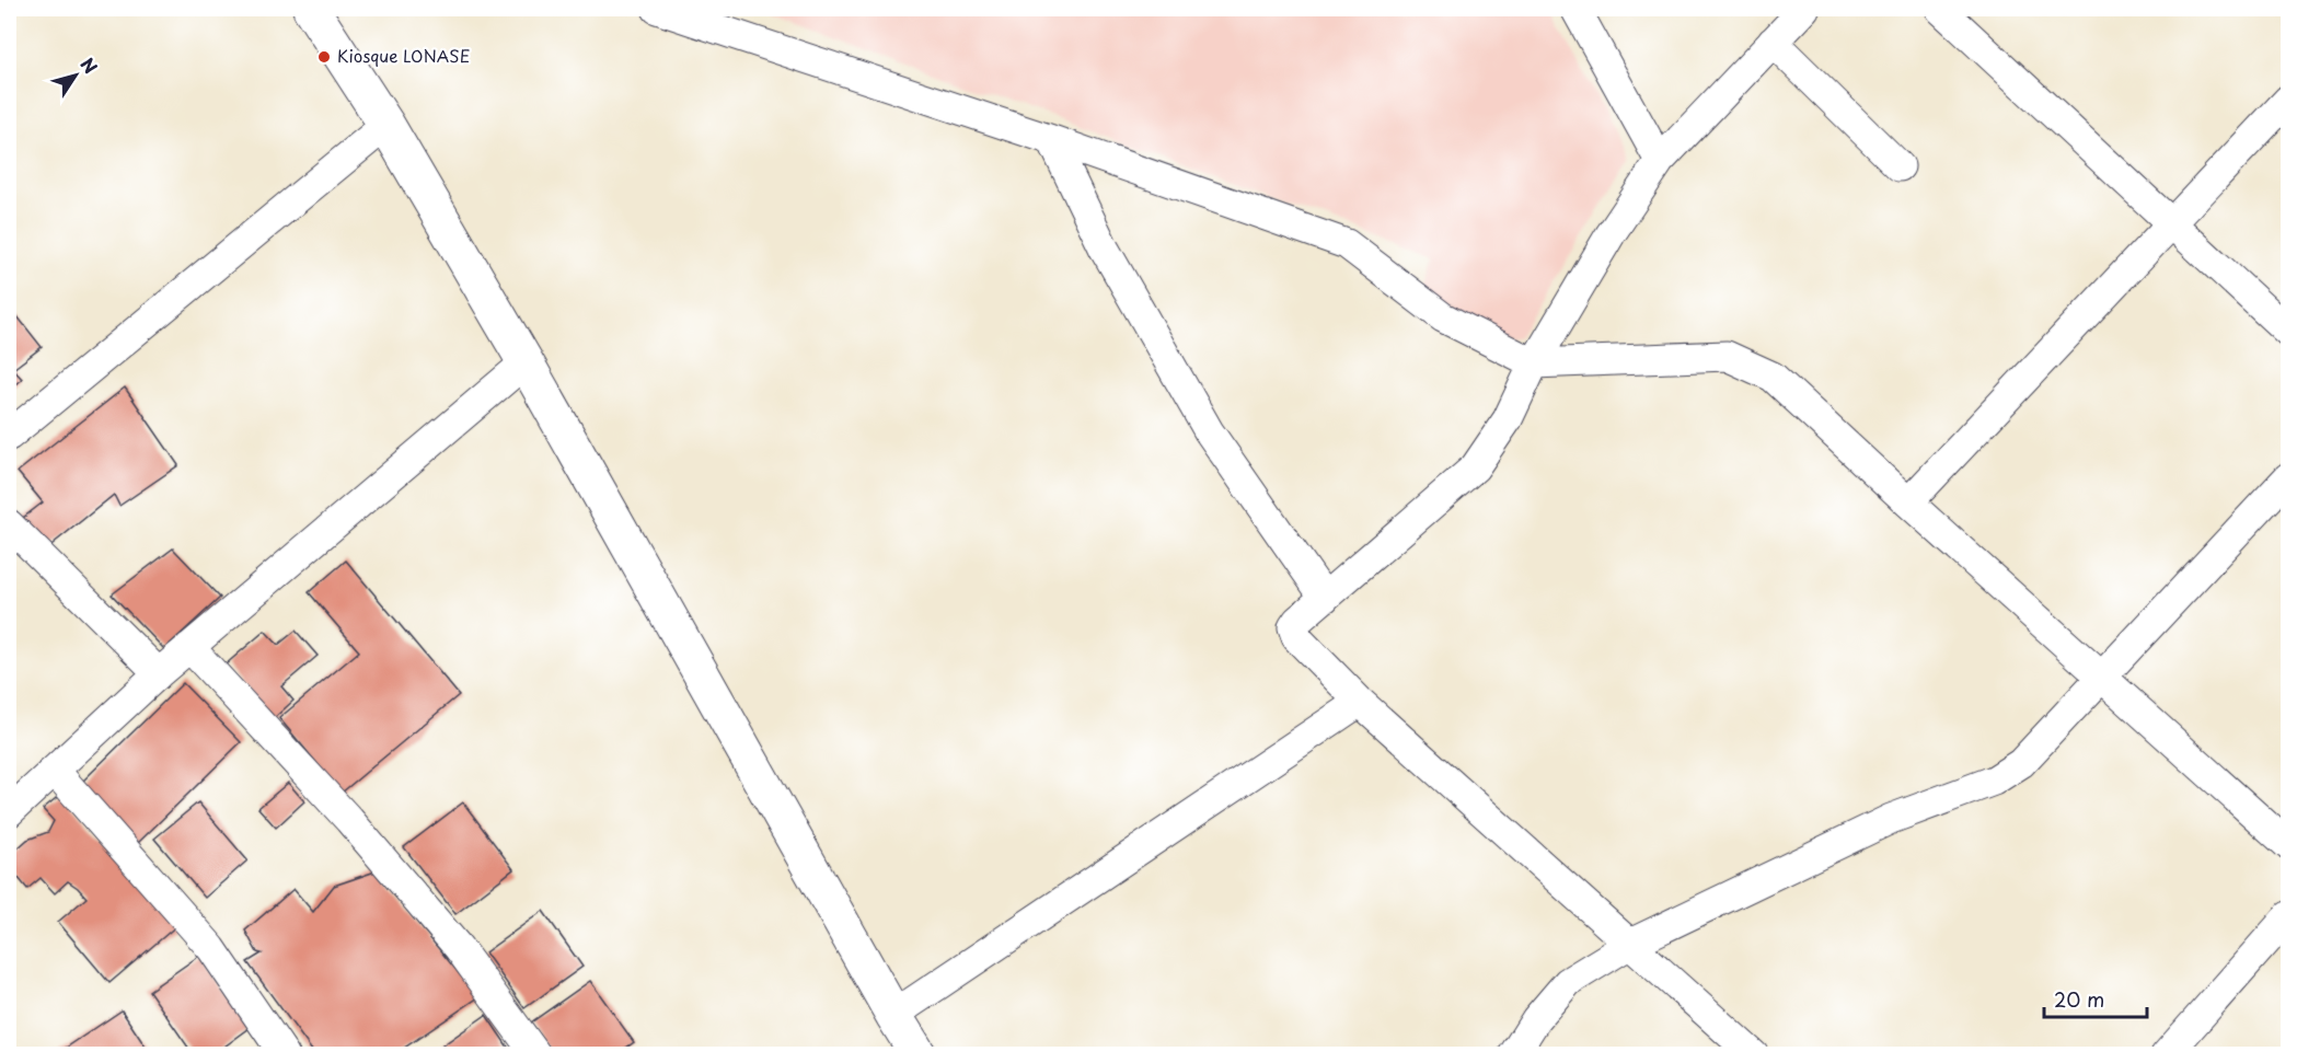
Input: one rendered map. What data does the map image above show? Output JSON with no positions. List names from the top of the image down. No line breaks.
{"places":["Kiosque LONASE"],"scale_bar":"20 m","north":"top right"}
